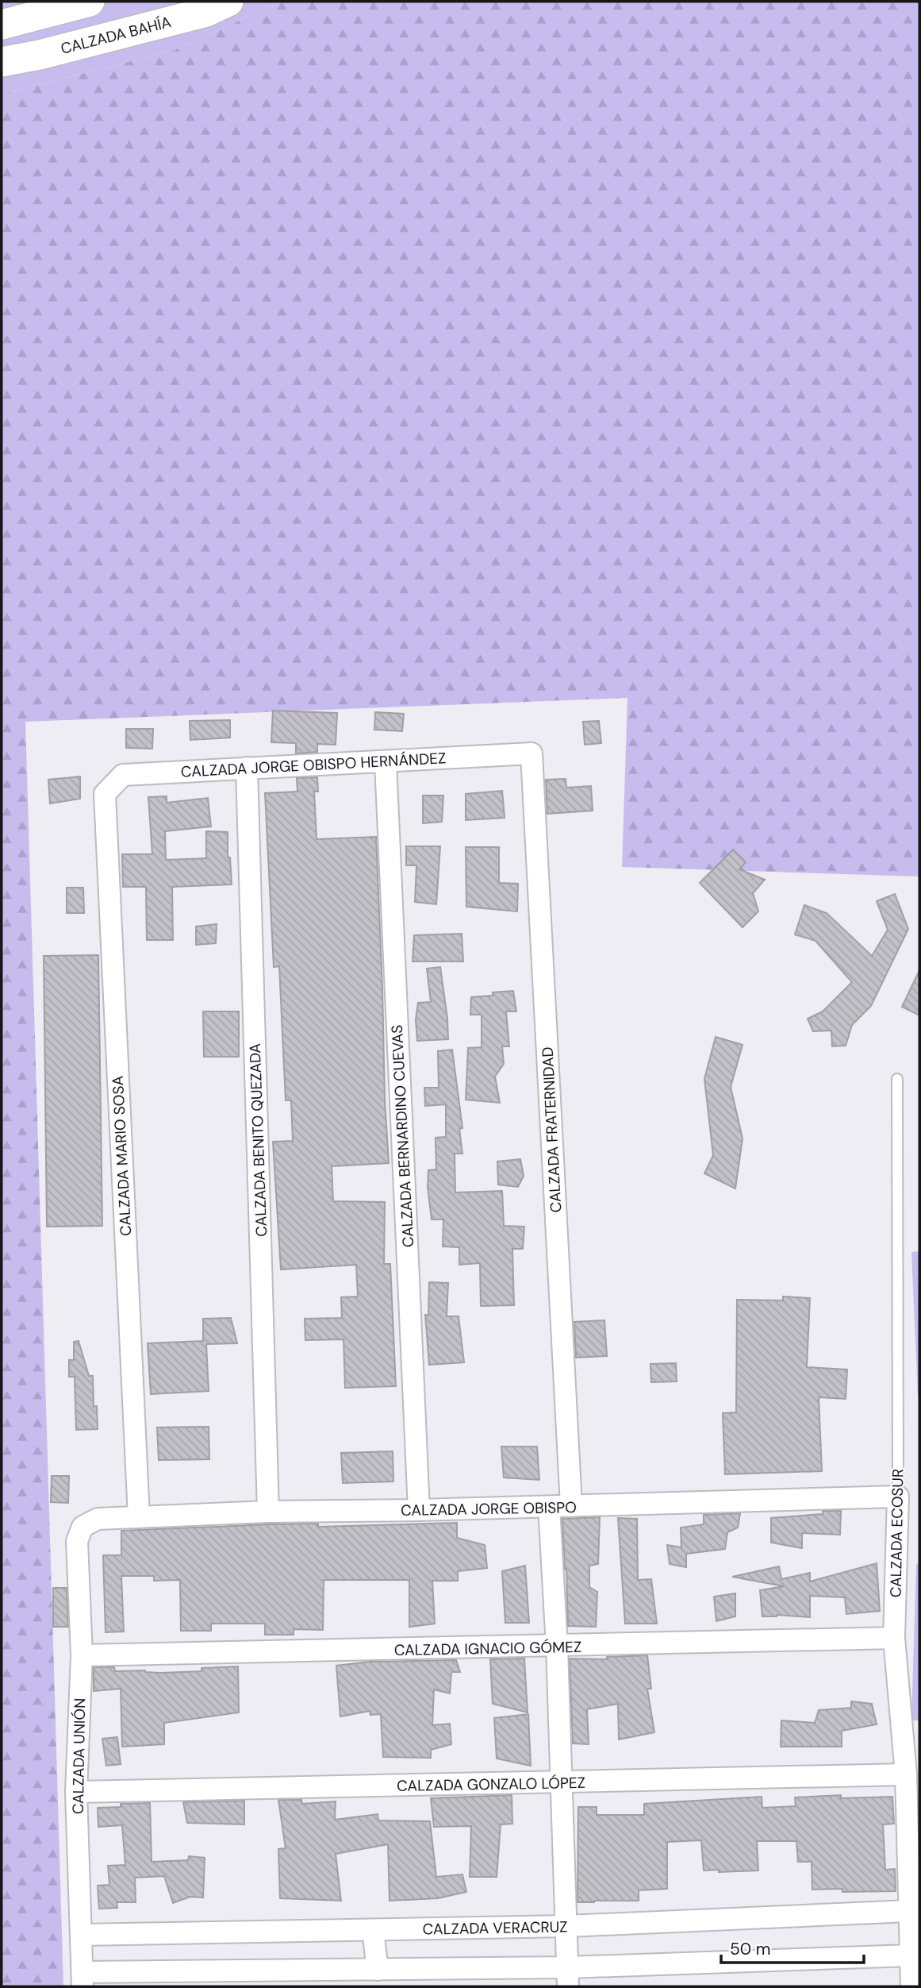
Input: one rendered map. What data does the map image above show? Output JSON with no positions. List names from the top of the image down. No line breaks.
{"streets":{"main road":["CALZADA BAHÍA"],"street":["CALZADA JORGE OBISPO HERNÁNDEZ","CALZADA FRATERNIDAD","CALZADA BERNARDINO CUEVAS","CALZADA BENITO QUEZADA","CALZADA MARIO SOSA","CALZADA JORGE OBISPO","CALZADA ECOSUR","CALZADA IGNACIO GÓMEZ","CALZADA UNIÓN","CALZADA GONZALO LÓPEZ","CALZADA VERACRUZ"]},"crossings":[["CALZADA JORGE OBISPO HERNÁNDEZ","CALZADA FRATERNIDAD"],["CALZADA JORGE OBISPO HERNÁNDEZ","CALZADA BERNARDINO CUEVAS"],["CALZADA JORGE OBISPO HERNÁNDEZ","CALZADA BENITO QUEZADA"],["CALZADA JORGE OBISPO HERNÁNDEZ","CALZADA MARIO SOSA"],["CALZADA FRATERNIDAD","CALZADA JORGE OBISPO"],["CALZADA BERNARDINO CUEVAS","CALZADA JORGE OBISPO"],["CALZADA BENITO QUEZADA","CALZADA JORGE OBISPO"],["CALZADA MARIO SOSA","CALZADA JORGE OBISPO"],["CALZADA JORGE OBISPO","CALZADA ECOSUR"],["CALZADA JORGE OBISPO","CALZADA UNIÓN"],["CALZADA ECOSUR","CALZADA IGNACIO GÓMEZ"],["CALZADA ECOSUR","CALZADA GONZALO LÓPEZ"],["CALZADA ECOSUR","CALZADA VERACRUZ"],["CALZADA IGNACIO GÓMEZ","CALZADA UNIÓN"],["CALZADA UNIÓN","CALZADA GONZALO LÓPEZ"],["CALZADA UNIÓN","CALZADA VERACRUZ"]],"scale_bar":"50 m"}
